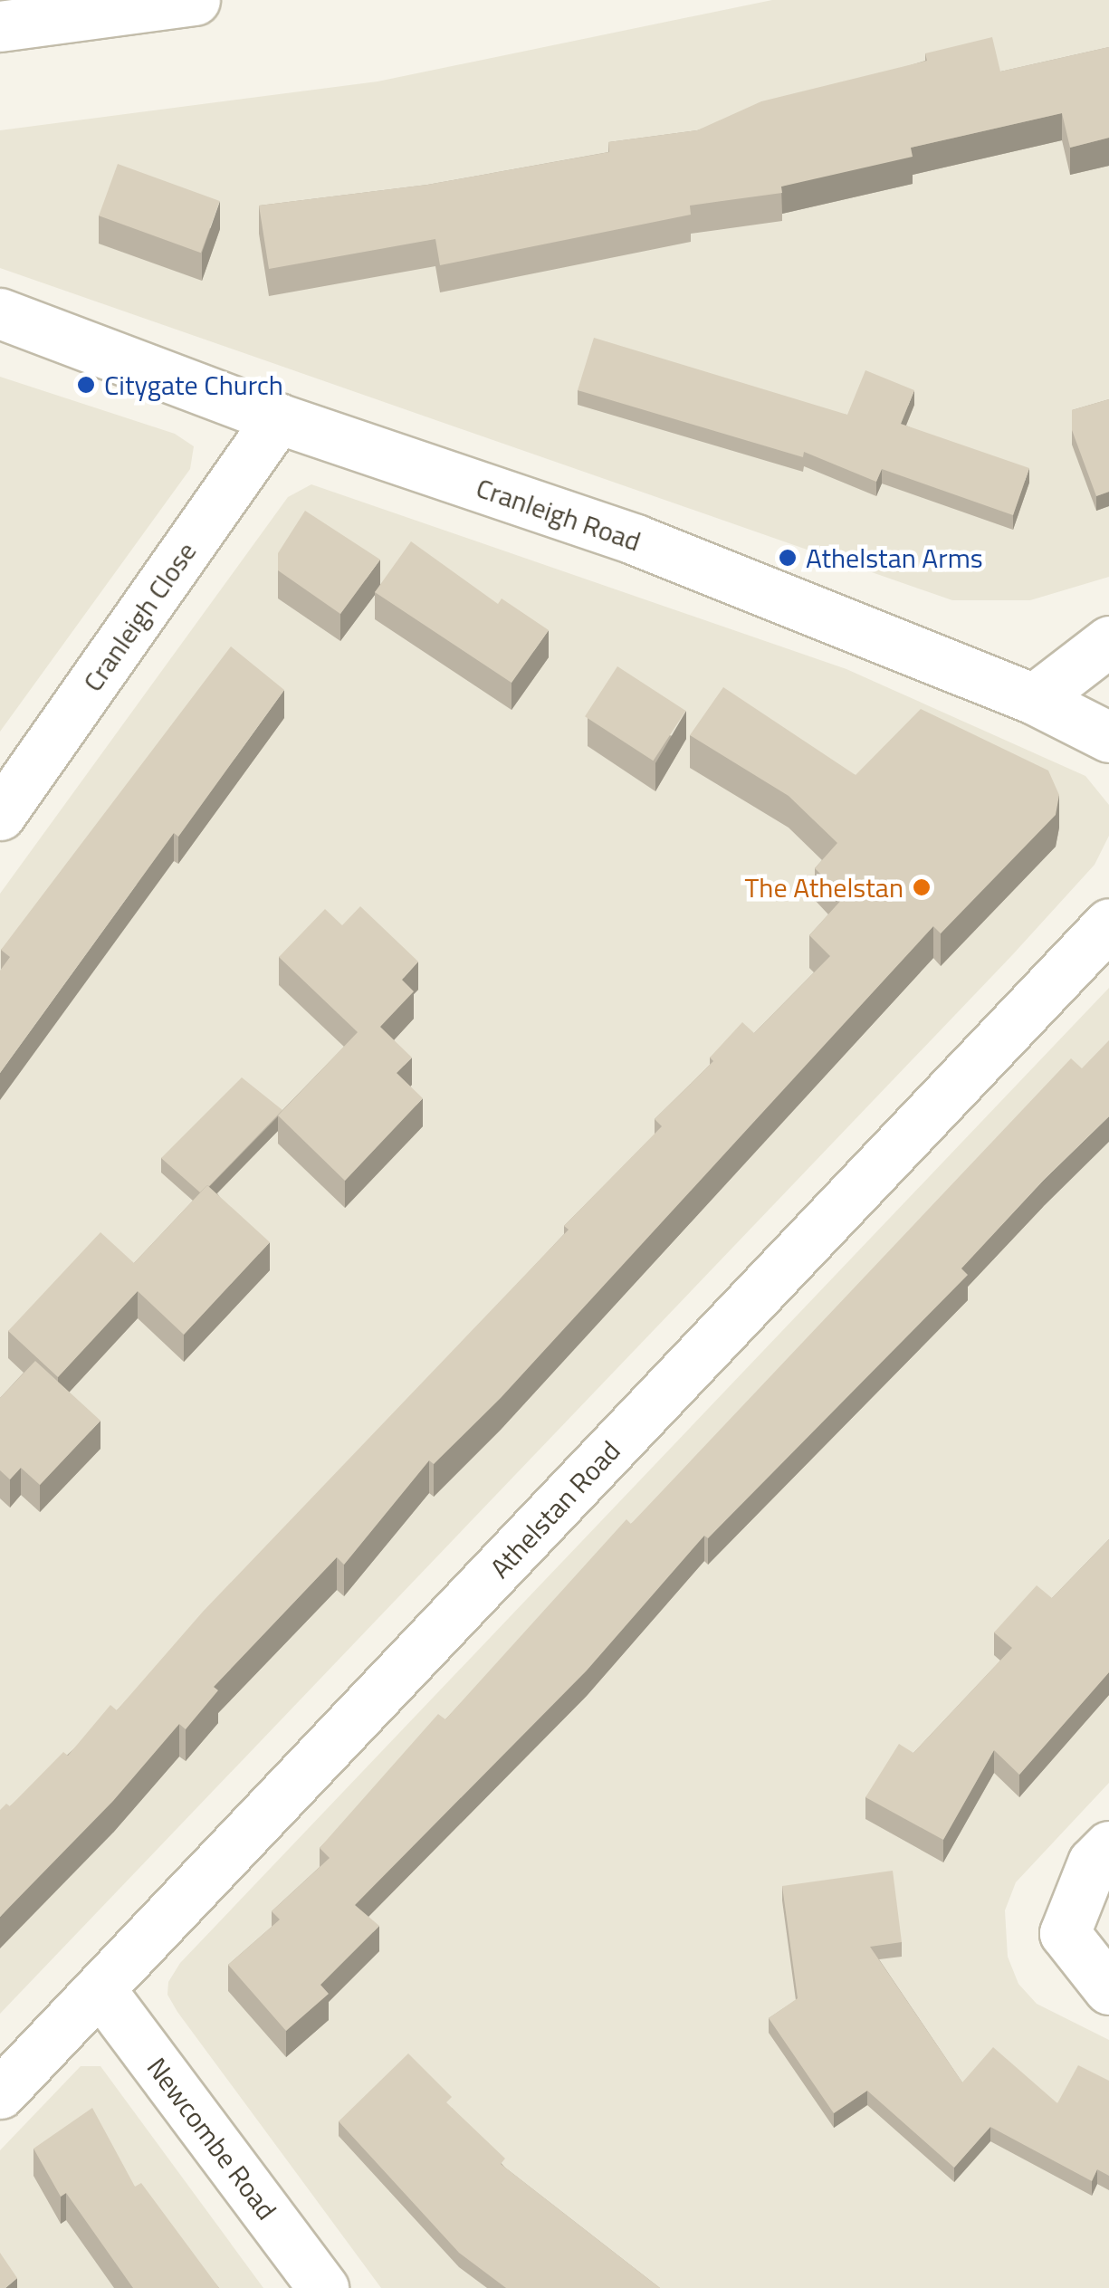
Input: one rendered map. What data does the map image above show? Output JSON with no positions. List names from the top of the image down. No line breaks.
{"streets":{"street":["Cranleigh Road","Cranleigh Close","Athelstan Road","Newcombe Road"]},"crossings":[["Cranleigh Road","Cranleigh Close"],["Athelstan Road","Newcombe Road"]],"places":["Citygate Church","Athelstan Arms","The Athelstan"]}
